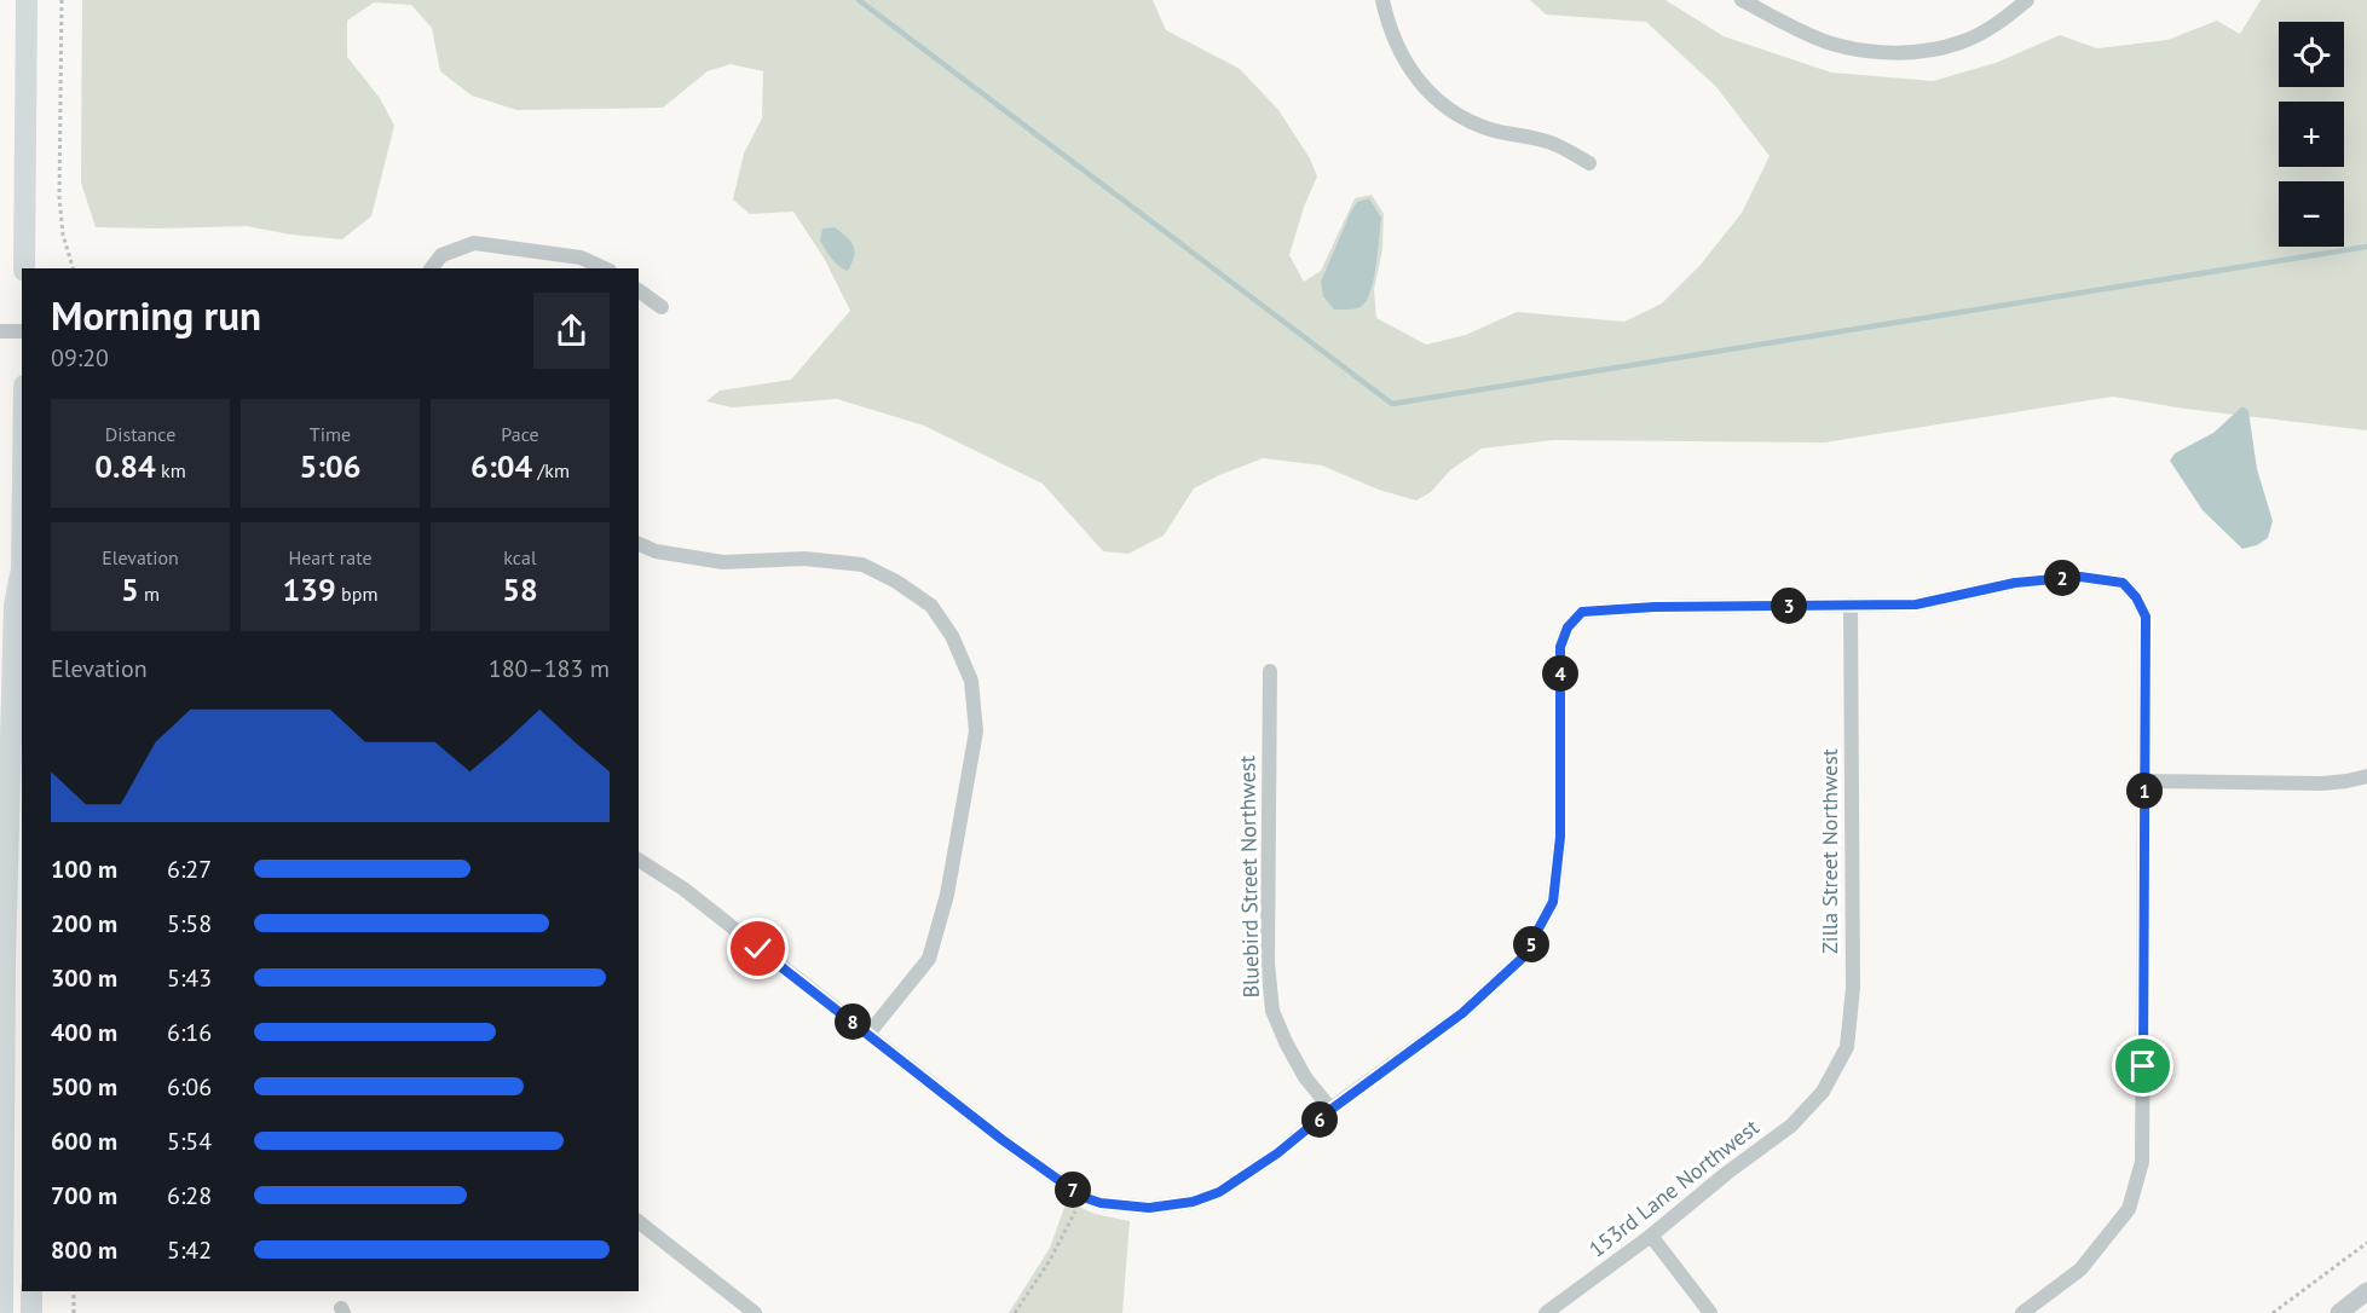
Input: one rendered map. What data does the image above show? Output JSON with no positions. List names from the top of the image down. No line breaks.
{"streets":{"street":["Zilla Street Northwest","Bluebird Street Northwest","153rd Lane Northwest"]},"crossings":[["Zilla Street Northwest","153rd Lane Northwest"]],"page":{"map_buttons":["+","−"],"heading":["Morning run","09:20"],"stats":[["Distance","0.84 km"],["Time","5:06"],["Pace","6:04 /km"],["Elevation","5 m"],["Heart rate","139 bpm"],["kcal","58"]],"pins":["2","3","4","1","5","8","6","7"],"chart":["Elevation","180–183 m"],"list":[{"name":"100 m","note":"6:27"},{"name":"200 m","note":"5:58"},{"name":"300 m","note":"5:43"},{"name":"400 m","note":"6:16"},{"name":"500 m","note":"6:06"},{"name":"600 m","note":"5:54"},{"name":"700 m","note":"6:28"},{"name":"800 m","note":"5:42"}]}}
